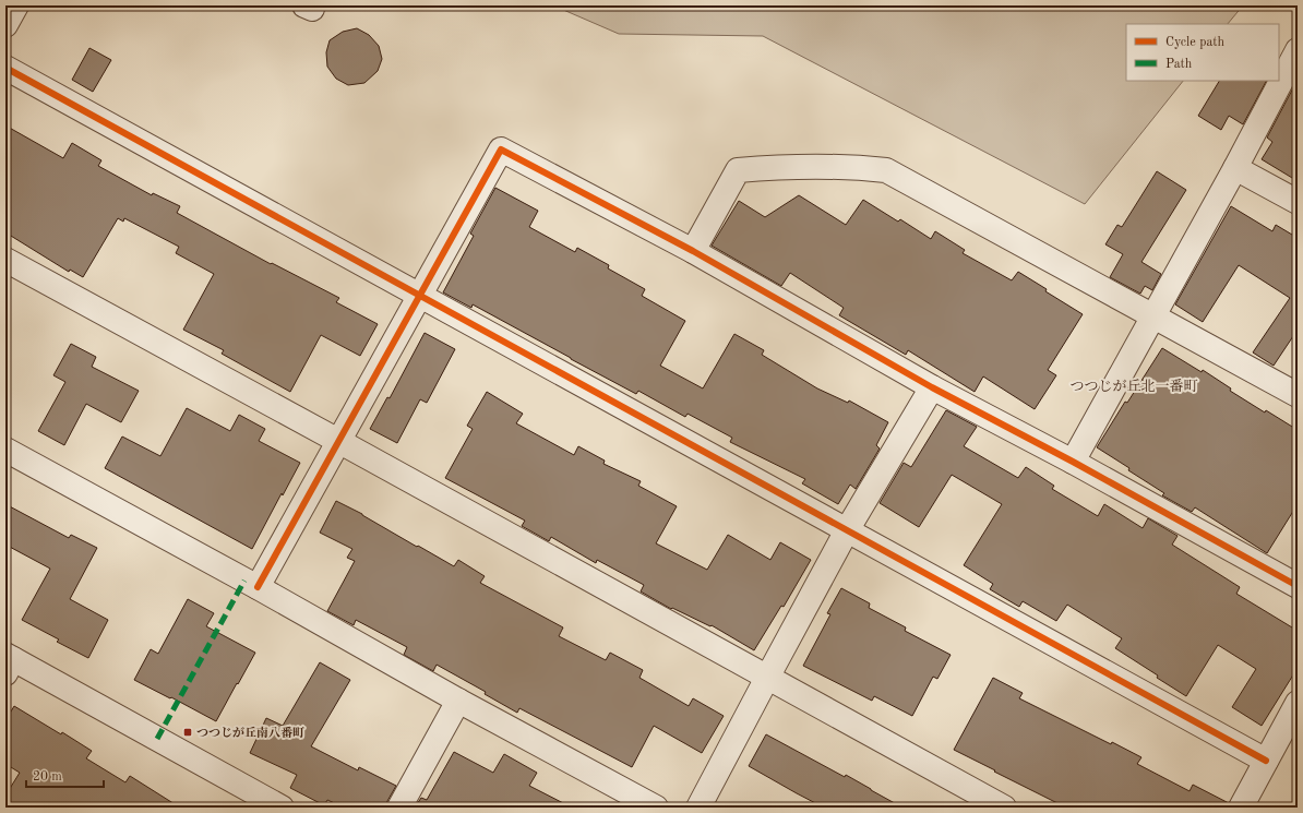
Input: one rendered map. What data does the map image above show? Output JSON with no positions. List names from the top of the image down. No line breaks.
{"districts":["つつじが丘北一番町"],"places":{"transit":["つつじが丘南八番町"]},"legend":["Cycle path","Path"],"scale_bar":"20 m"}
